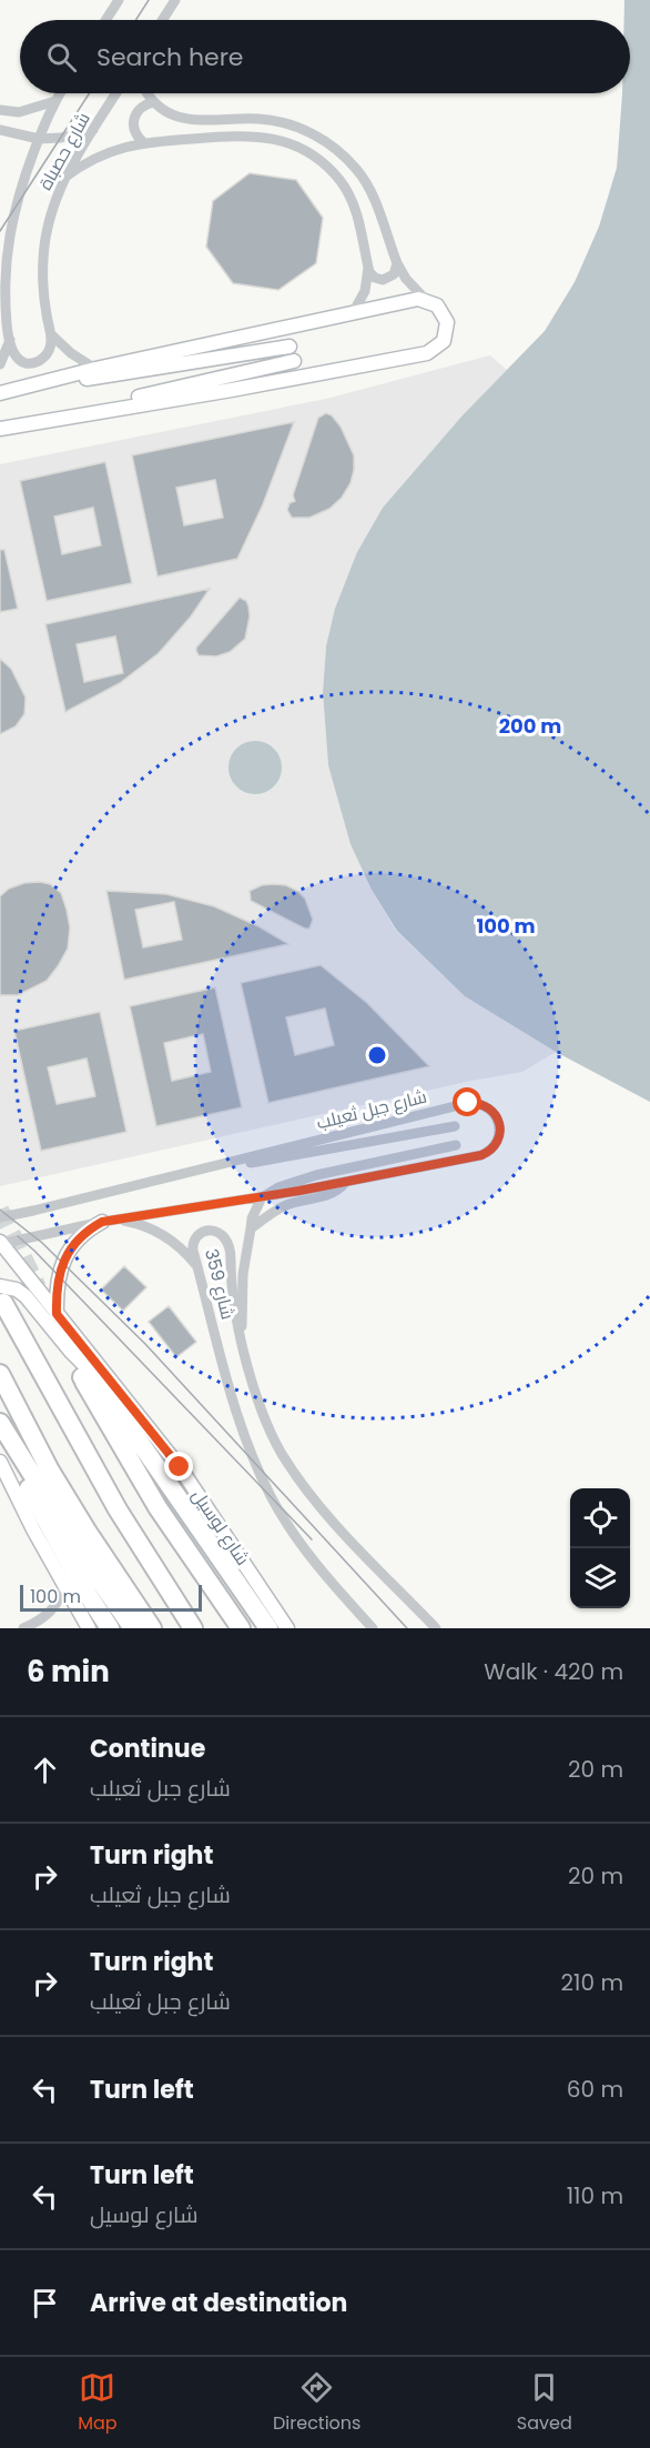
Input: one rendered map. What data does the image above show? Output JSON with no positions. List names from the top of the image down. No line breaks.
{"streets":{"street":["شارع حصباة","شارع جبل ثعيلب","شارع 359","شارع لوسيل"]},"crossings":[["شارع جبل ثعيلب","شارع لوسيل"]],"scale_bar":"100 m","page":{"search":"Search here","scale":"100 m","heading":["6 min","Walk · 420 m"],"list":[["Continue","شارع جبل ثعيلب","20 m"],["Turn right","شارع جبل ثعيلب","20 m"],["Turn right","شارع جبل ثعيلب","210 m"],["Turn left","60 m"],["Turn left","شارع لوسيل","110 m"],"Arrive at destination"],"nav":["Map","Directions","Saved"]},"rings":["200 m","100 m"]}
